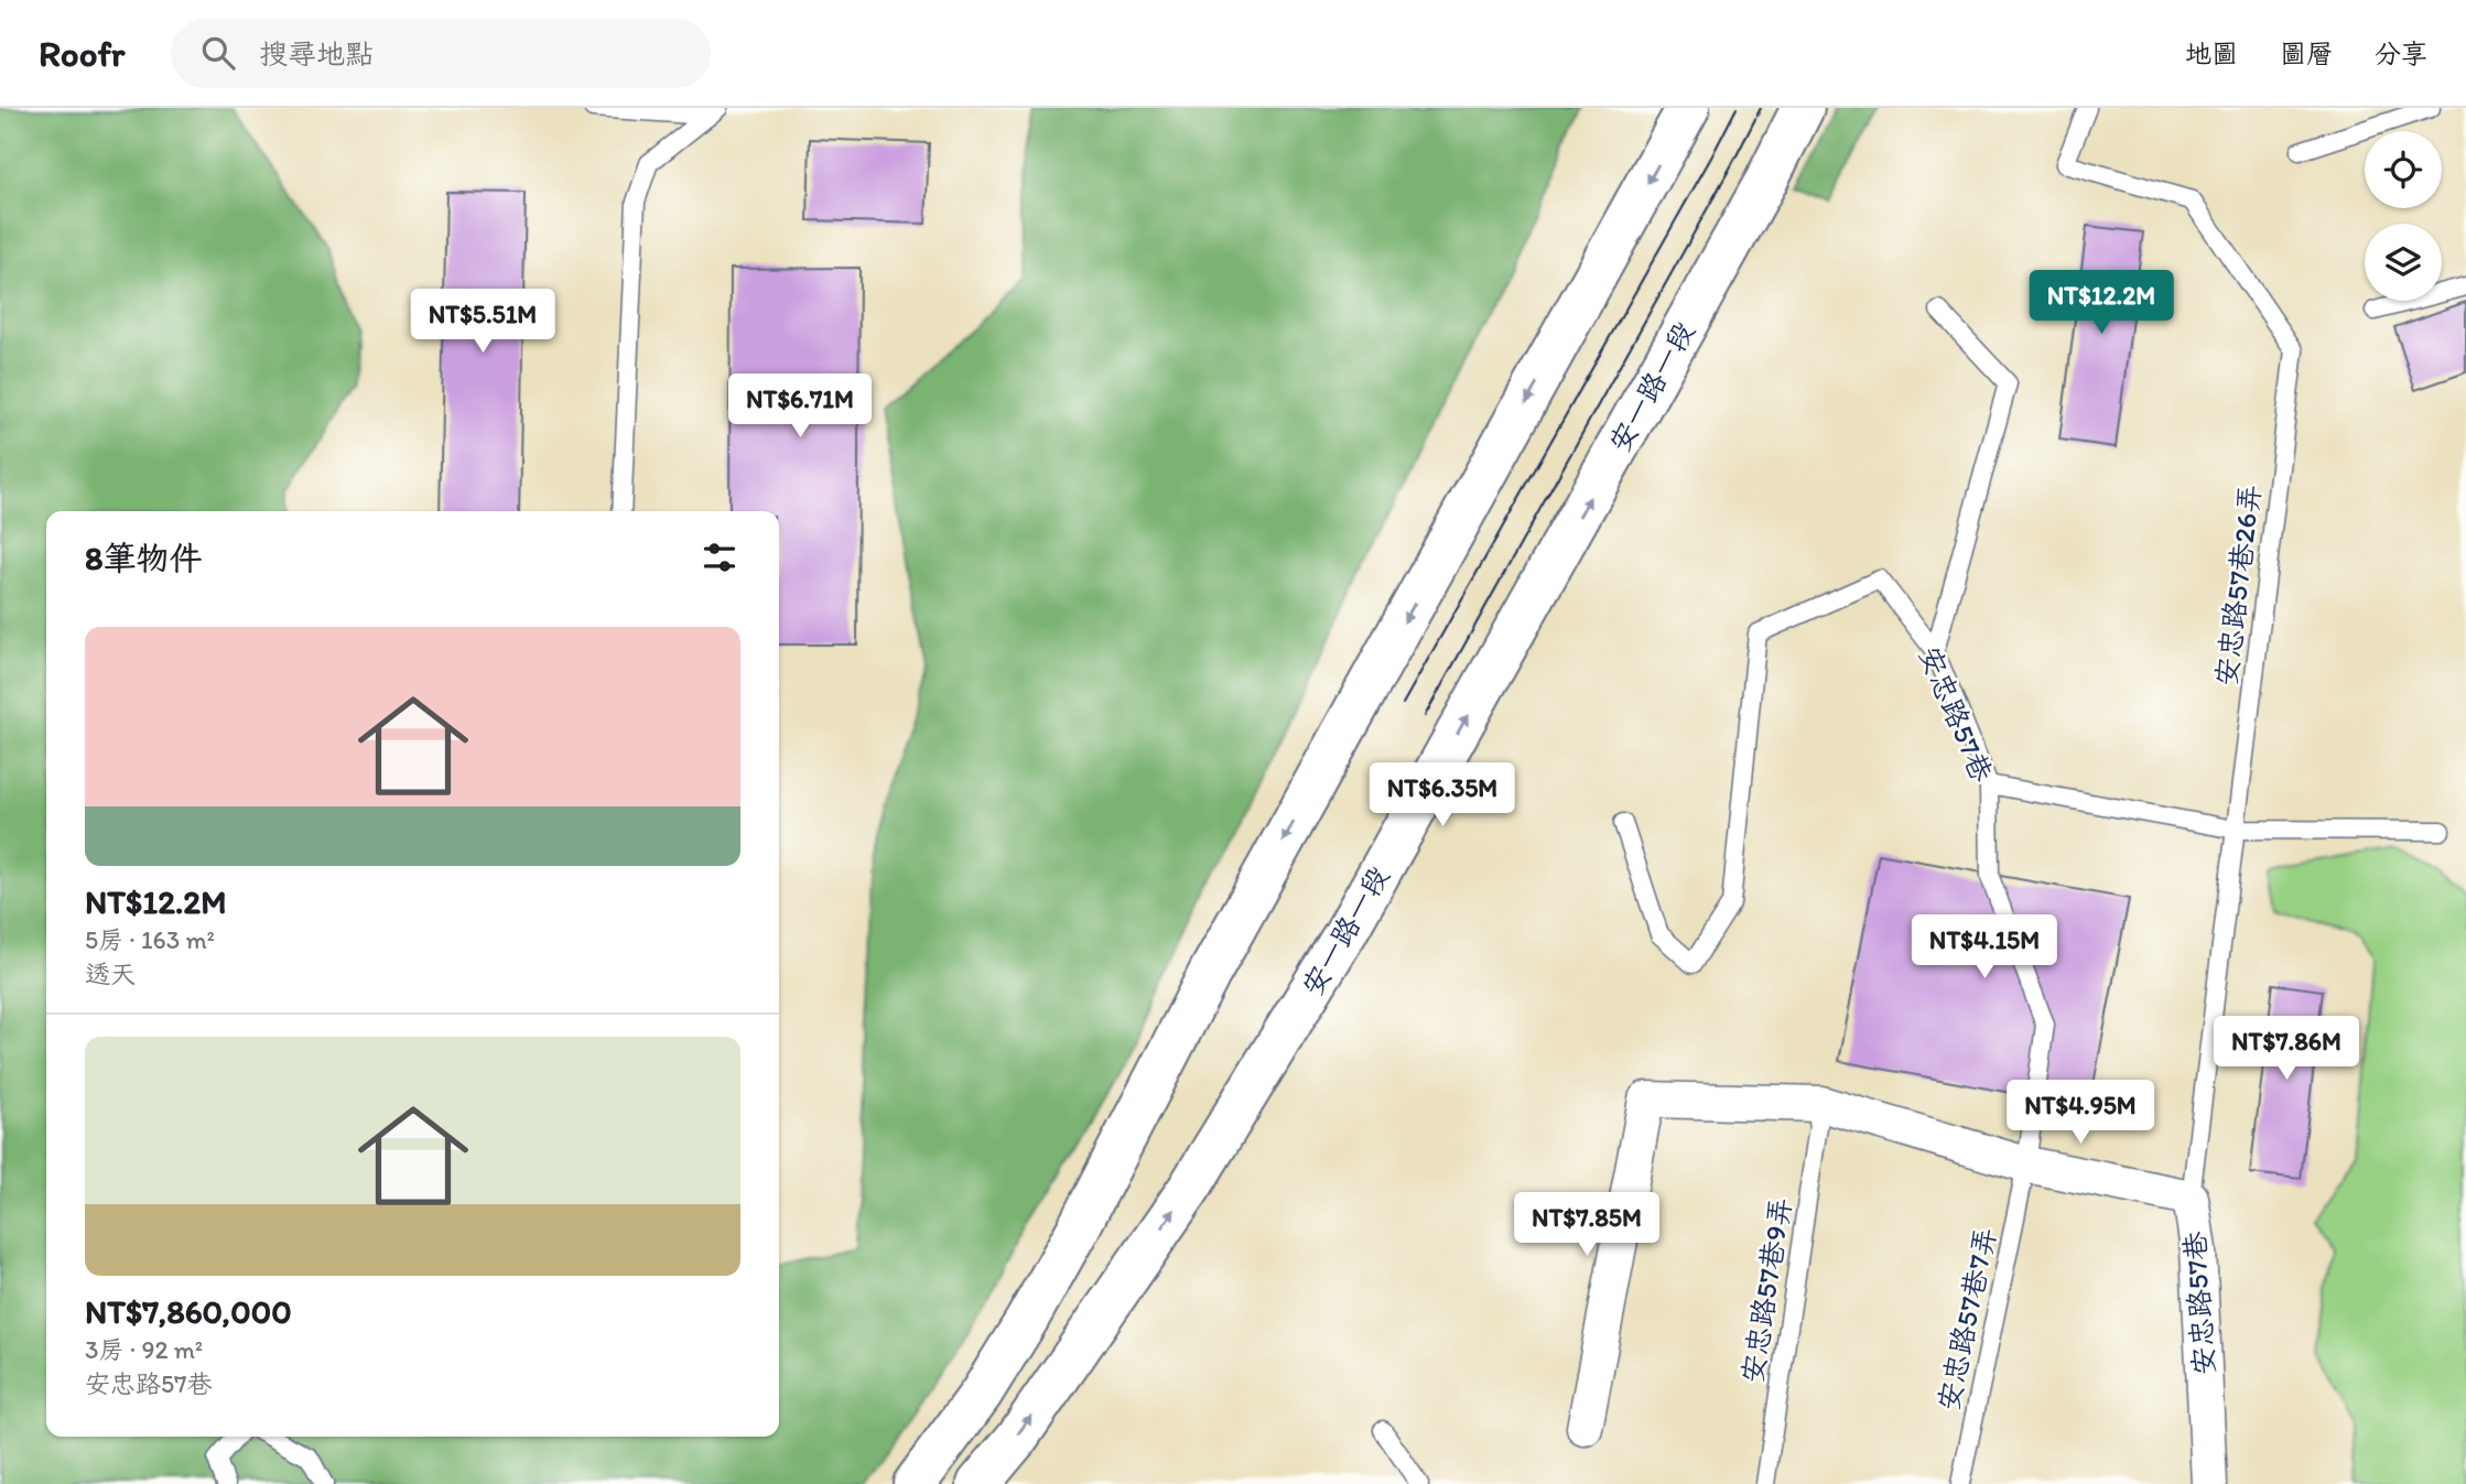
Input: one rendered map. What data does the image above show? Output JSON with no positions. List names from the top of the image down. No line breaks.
{"streets":{"street":["安一路一段","安忠路57巷"],"lane":["安忠路57巷26弄","安忠路57巷9弄","安忠路57巷7弄"]},"crossings":[["安忠路57巷26弄","安忠路57巷"],["安忠路57巷","安忠路57巷9弄"],["安忠路57巷","安忠路57巷7弄"]],"page":{"header":"Roofr","search":"搜尋地點","nav":["地圖","圖層","分享"],"price":["NT$12.2M","NT$5.51M","NT$6.71M","NT$6.35M","NT$4.15M","NT$7.86M","NT$4.95M","NT$7.85M"],"heading":"8筆物件","list":[{"name":"NT$12.2M","note":"5房 · 163 m² · 透天"},{"name":"NT$7,860,000","note":"3房 · 92 m² · 安忠路57巷"}]}}
